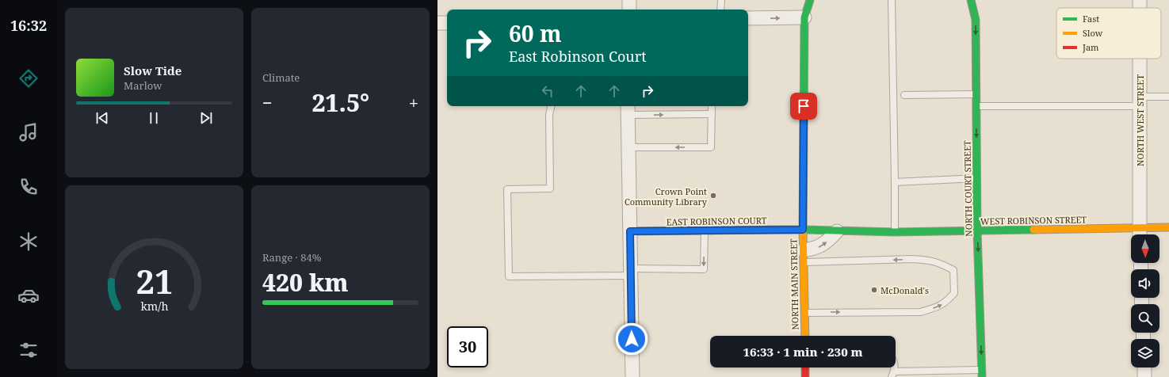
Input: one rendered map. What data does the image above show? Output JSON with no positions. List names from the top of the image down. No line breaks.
{"streets":{"street":["NORTH WEST STREET","NORTH COURT STREET","WEST ROBINSON STREET","EAST ROBINSON COURT","NORTH MAIN STREET"]},"crossings":[["NORTH WEST STREET","WEST ROBINSON STREET"],["NORTH COURT STREET","WEST ROBINSON STREET"],["WEST ROBINSON STREET","EAST ROBINSON COURT"],["WEST ROBINSON STREET","NORTH MAIN STREET"],["EAST ROBINSON COURT","NORTH MAIN STREET"]],"one_way":["NORTH COURT STREET"],"places":["Crown Point Community Library","McDonald's"],"legend":["Fast","Slow","Jam"],"north":"bottom","page":{"tabs":"16:32","tile":["Climate",["Range · 84%","420 km"]],"turn":["60 m","East Robinson Court"],"song":["Slow Tide","Marlow"],"heat":["−","21.5°","+"],"limit":"30","trip":"16:33 · 1 min · 230 m","gauge":["21","km/h"]}}
